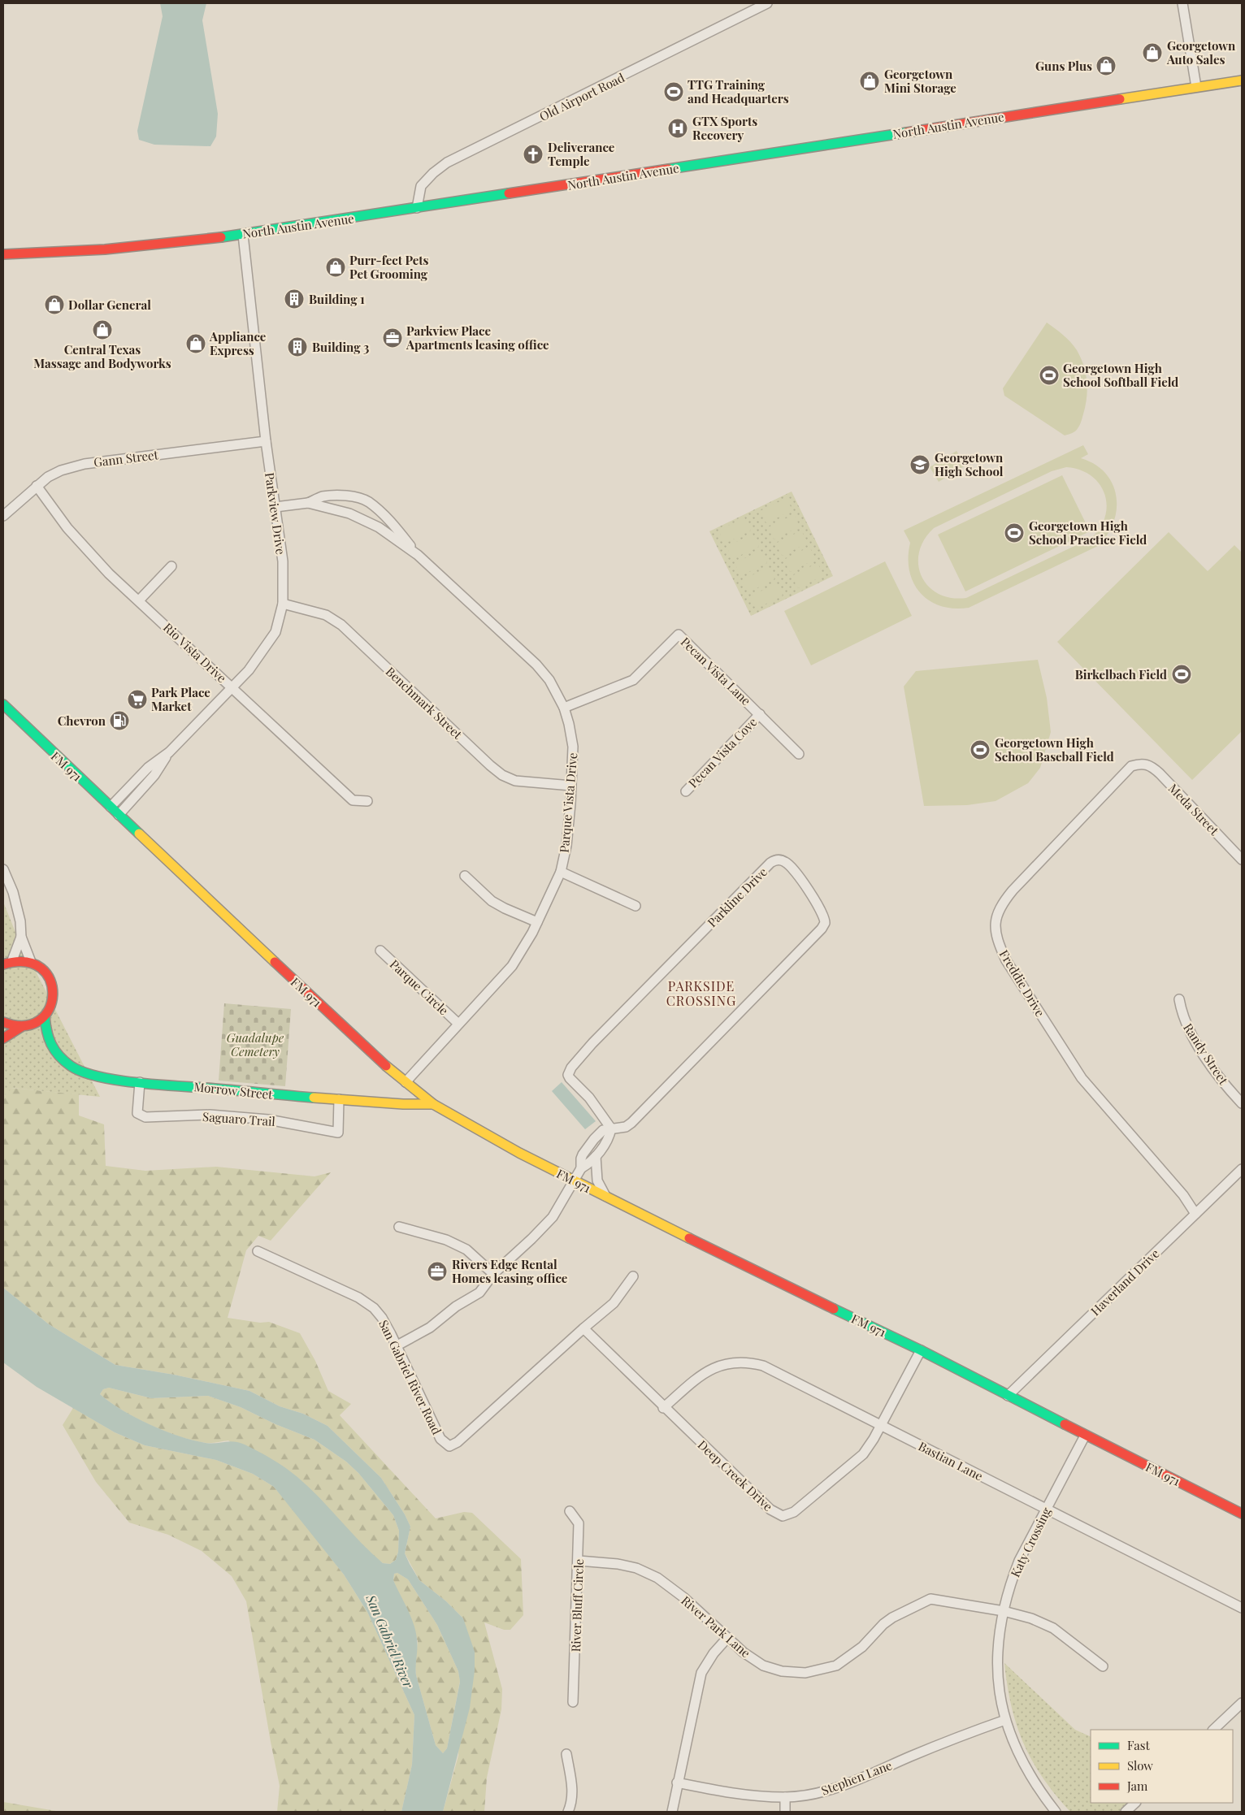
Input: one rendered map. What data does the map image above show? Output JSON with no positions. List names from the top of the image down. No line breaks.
{"streets":{"main road":["North Austin Avenue","FM 971","Morrow Street"],"street":["Old Airport Road","Gann Street","Parkview Drive","Rio Vista Drive","Pecan Vista Lane","Benchmark Street","Pecan Vista Cove","Parque Vista Drive","Meda Street","Parkline Drive","Freddie Drive","Parque Circle","Randy Street","Saguaro Trail","Haverland Drive","San Gabriel River Road","Bastian Lane","Deep Creek Drive","Katy Crossing","River Bluff Circle","River Park Lane","Stephen Lane"]},"crossings":[["Old Airport Road","North Austin Avenue"],["North Austin Avenue","Parkview Drive"],["Gann Street","Parkview Drive"],["Gann Street","Rio Vista Drive"],["Parkview Drive","Rio Vista Drive"],["Parkview Drive","Benchmark Street"],["Parkview Drive","FM 971"],["Parkview Drive","Parque Vista Drive"],["Pecan Vista Lane","Pecan Vista Cove"],["Pecan Vista Lane","Parque Vista Drive"],["Benchmark Street","Parque Vista Drive"],["FM 971","Parque Vista Drive"],["FM 971","Parkline Drive"],["FM 971","Morrow Street"],["FM 971","Haverland Drive"],["FM 971","Deep Creek Drive"],["FM 971","Katy Crossing"],["Parque Vista Drive","Parque Circle"],["Meda Street","Freddie Drive"],["Parkline Drive","San Gabriel River Road"],["Freddie Drive","Haverland Drive"],["Morrow Street","Saguaro Trail"],["San Gabriel River Road","Deep Creek Drive"],["Bastian Lane","Deep Creek Drive"],["Bastian Lane","Katy Crossing"],["Katy Crossing","River Park Lane"],["Katy Crossing","Stephen Lane"],["River Bluff Circle","River Park Lane"]],"districts":["PARKSIDE CROSSING"],"water":["San Gabriel River"],"parks":["Guadalupe Cemetery"],"places":{"shop":["Georgetown Auto Sales","Guns Plus","Georgetown Mini Storage","Purr-fect Pets Pet Grooming","Dollar General","Central Texas Massage and Bodyworks","Appliance Express"],"sports":["TTG Training and Headquarters","Georgetown High School Softball Field","Georgetown High School Practice Field","Birkelbach Field","Georgetown High School Baseball Field"],"hospital":["GTX Sports Recovery"],"church":["Deliverance Temple"],"building":["Building 1","Building 3"],"office":["Parkview Place Apartments leasing office","Rivers Edge Rental Homes leasing office"],"school or university":["Georgetown High School"],"supermarket":["Park Place Market"],"fuel station":["Chevron"]},"legend":["Fast","Slow","Jam"]}
